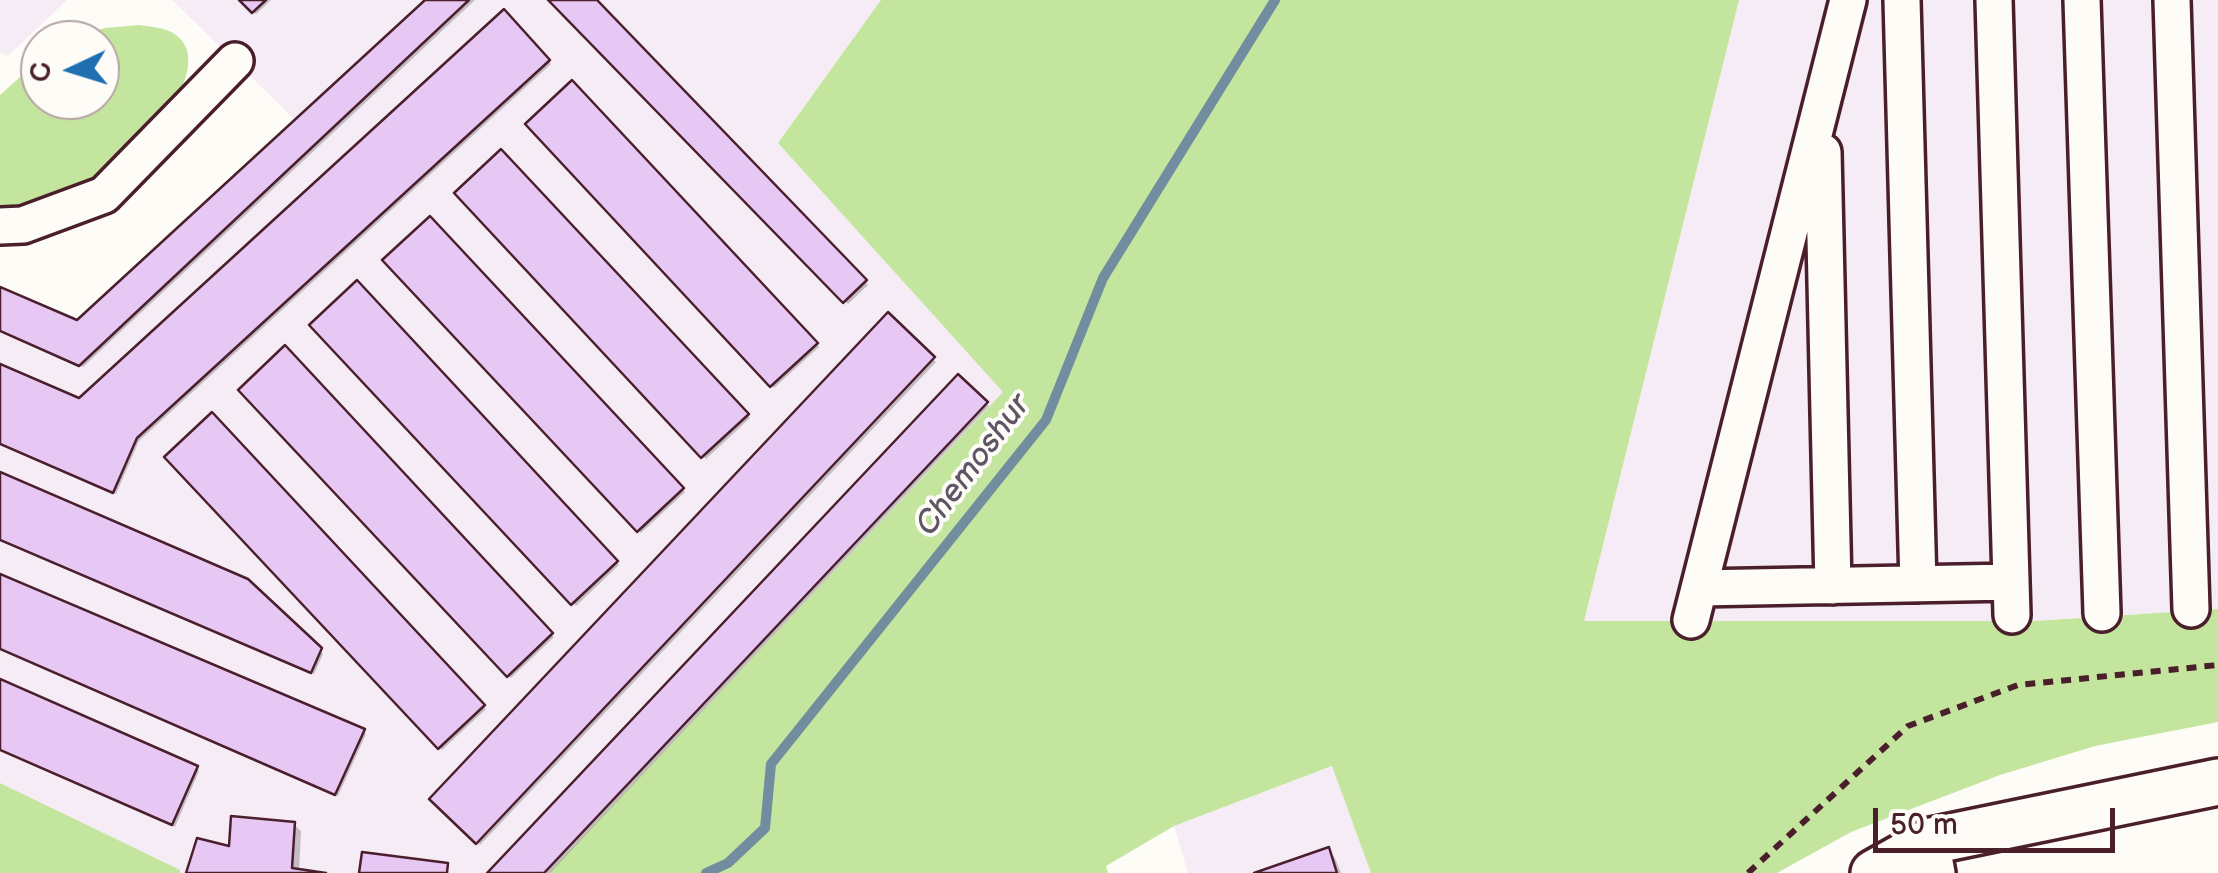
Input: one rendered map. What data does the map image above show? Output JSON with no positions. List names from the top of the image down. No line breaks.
{"water":["Chemoshur"],"scale_bar":"50 m","north":"left"}
